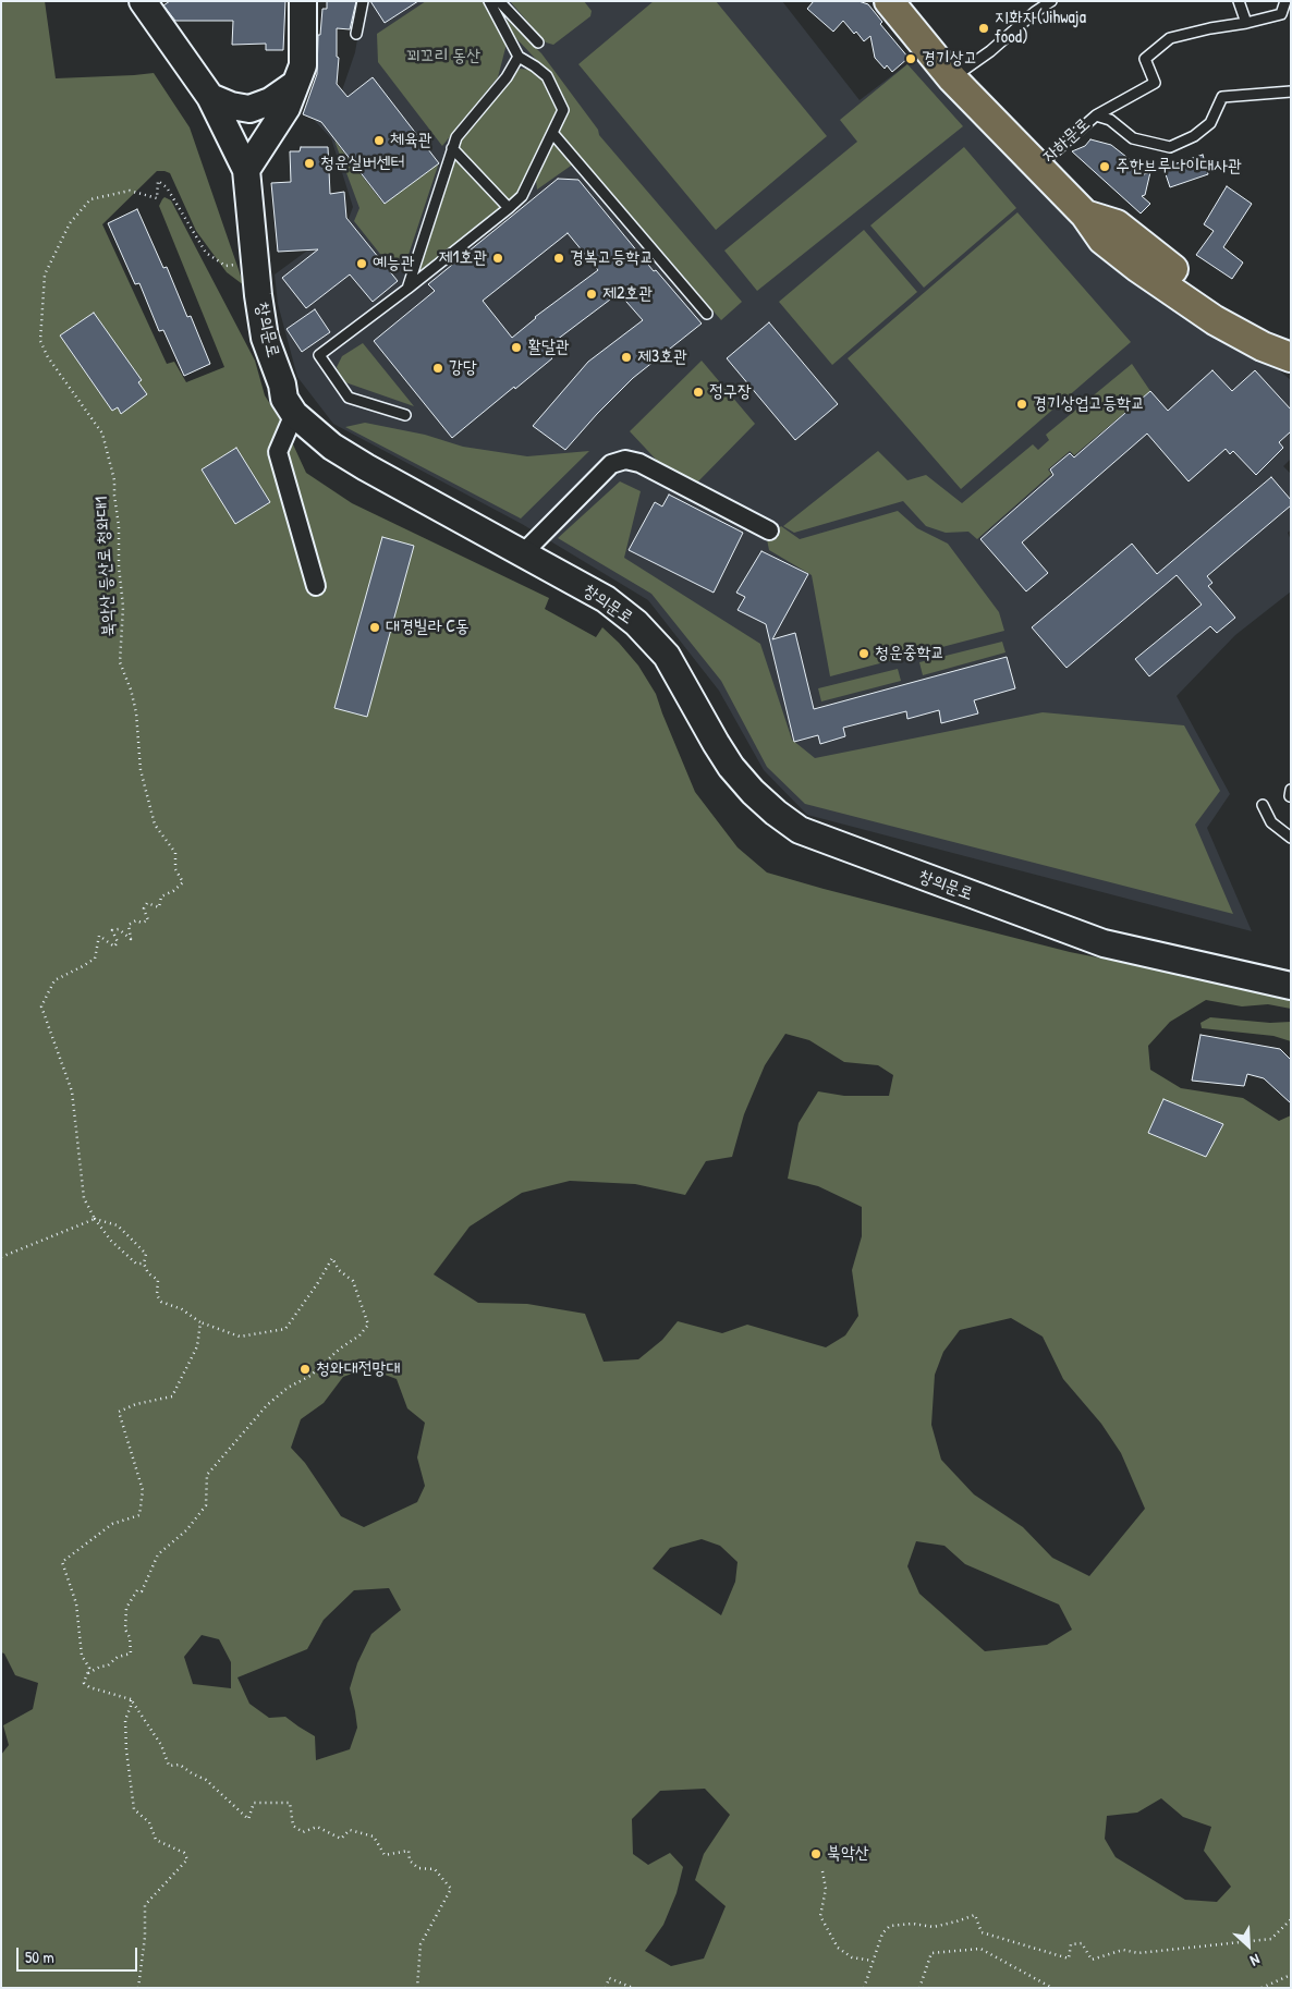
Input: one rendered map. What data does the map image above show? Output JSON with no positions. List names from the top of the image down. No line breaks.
{"streets":{"main road":["자하문로"],"street":["창의문로"],"path":["북악산 등산로 청와대1"]},"crossings":[["창의문로","북악산 등산로 청와대1"]],"parks":["꾀꼬리 동산"],"places":["지화자(Jihwaja food)","경기상고","체육관","청운실버센터","주한브루나이대사관","제1호관","경복고등학교","예능관","제2호관","활달관","제3호관","강당","정구장","경기상업고등학교","대경빌라 C동","청운중학교","청와대전망대","북악산"],"scale_bar":"50 m","north":"bottom right"}
